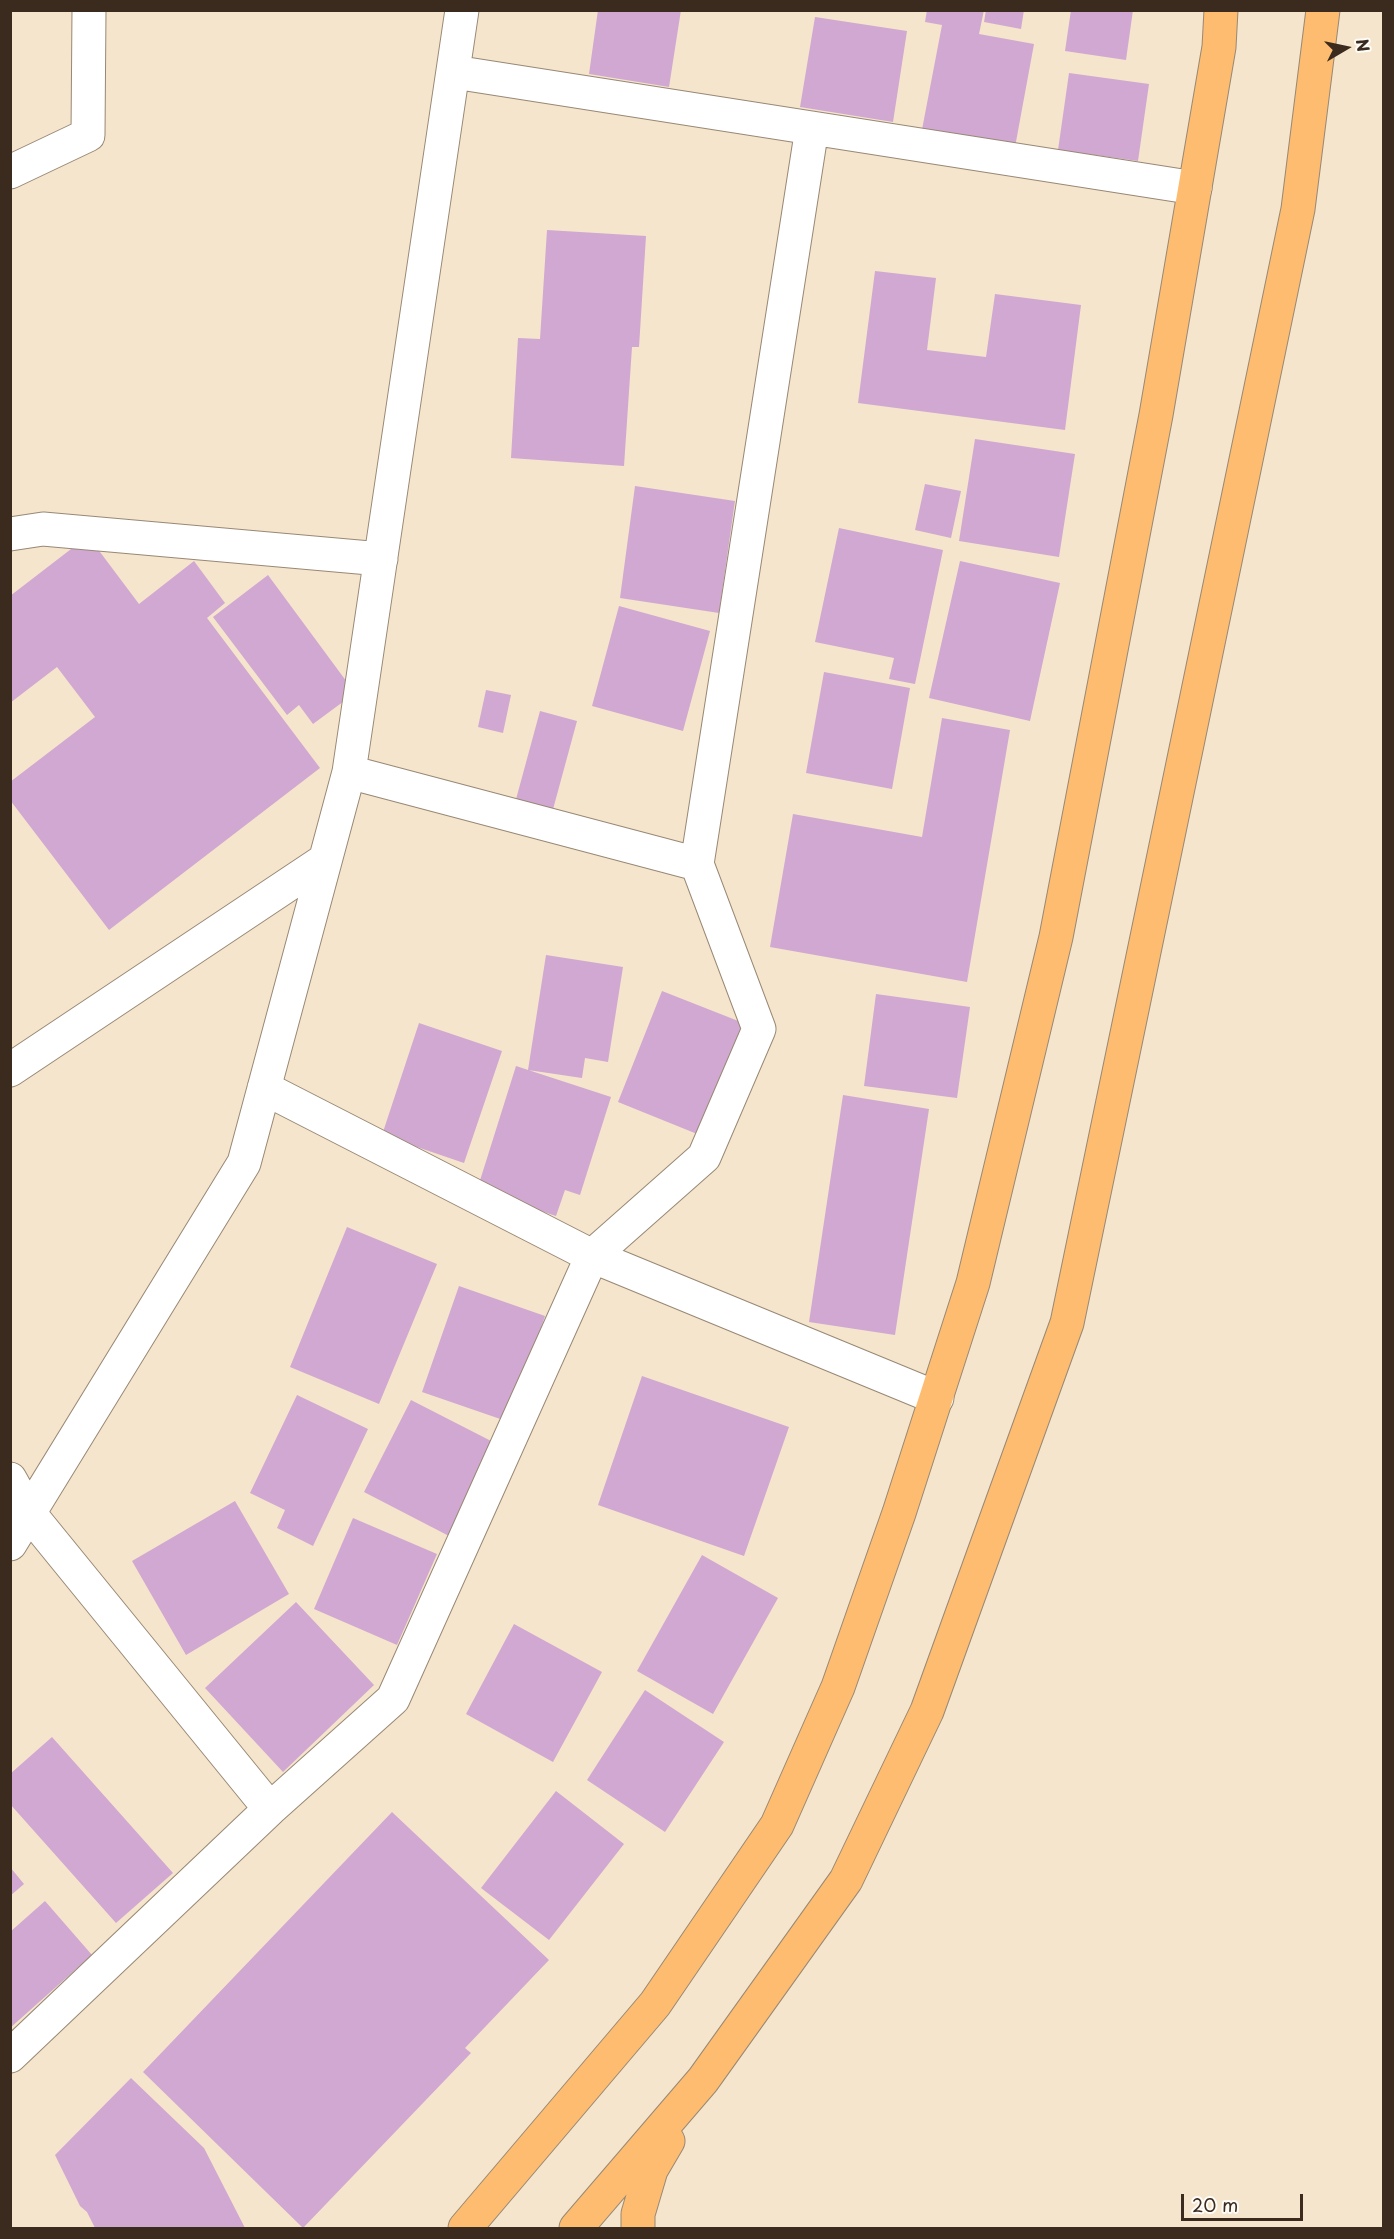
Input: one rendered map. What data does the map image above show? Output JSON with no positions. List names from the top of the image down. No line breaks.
{"scale_bar":"20 m","north":"right"}
